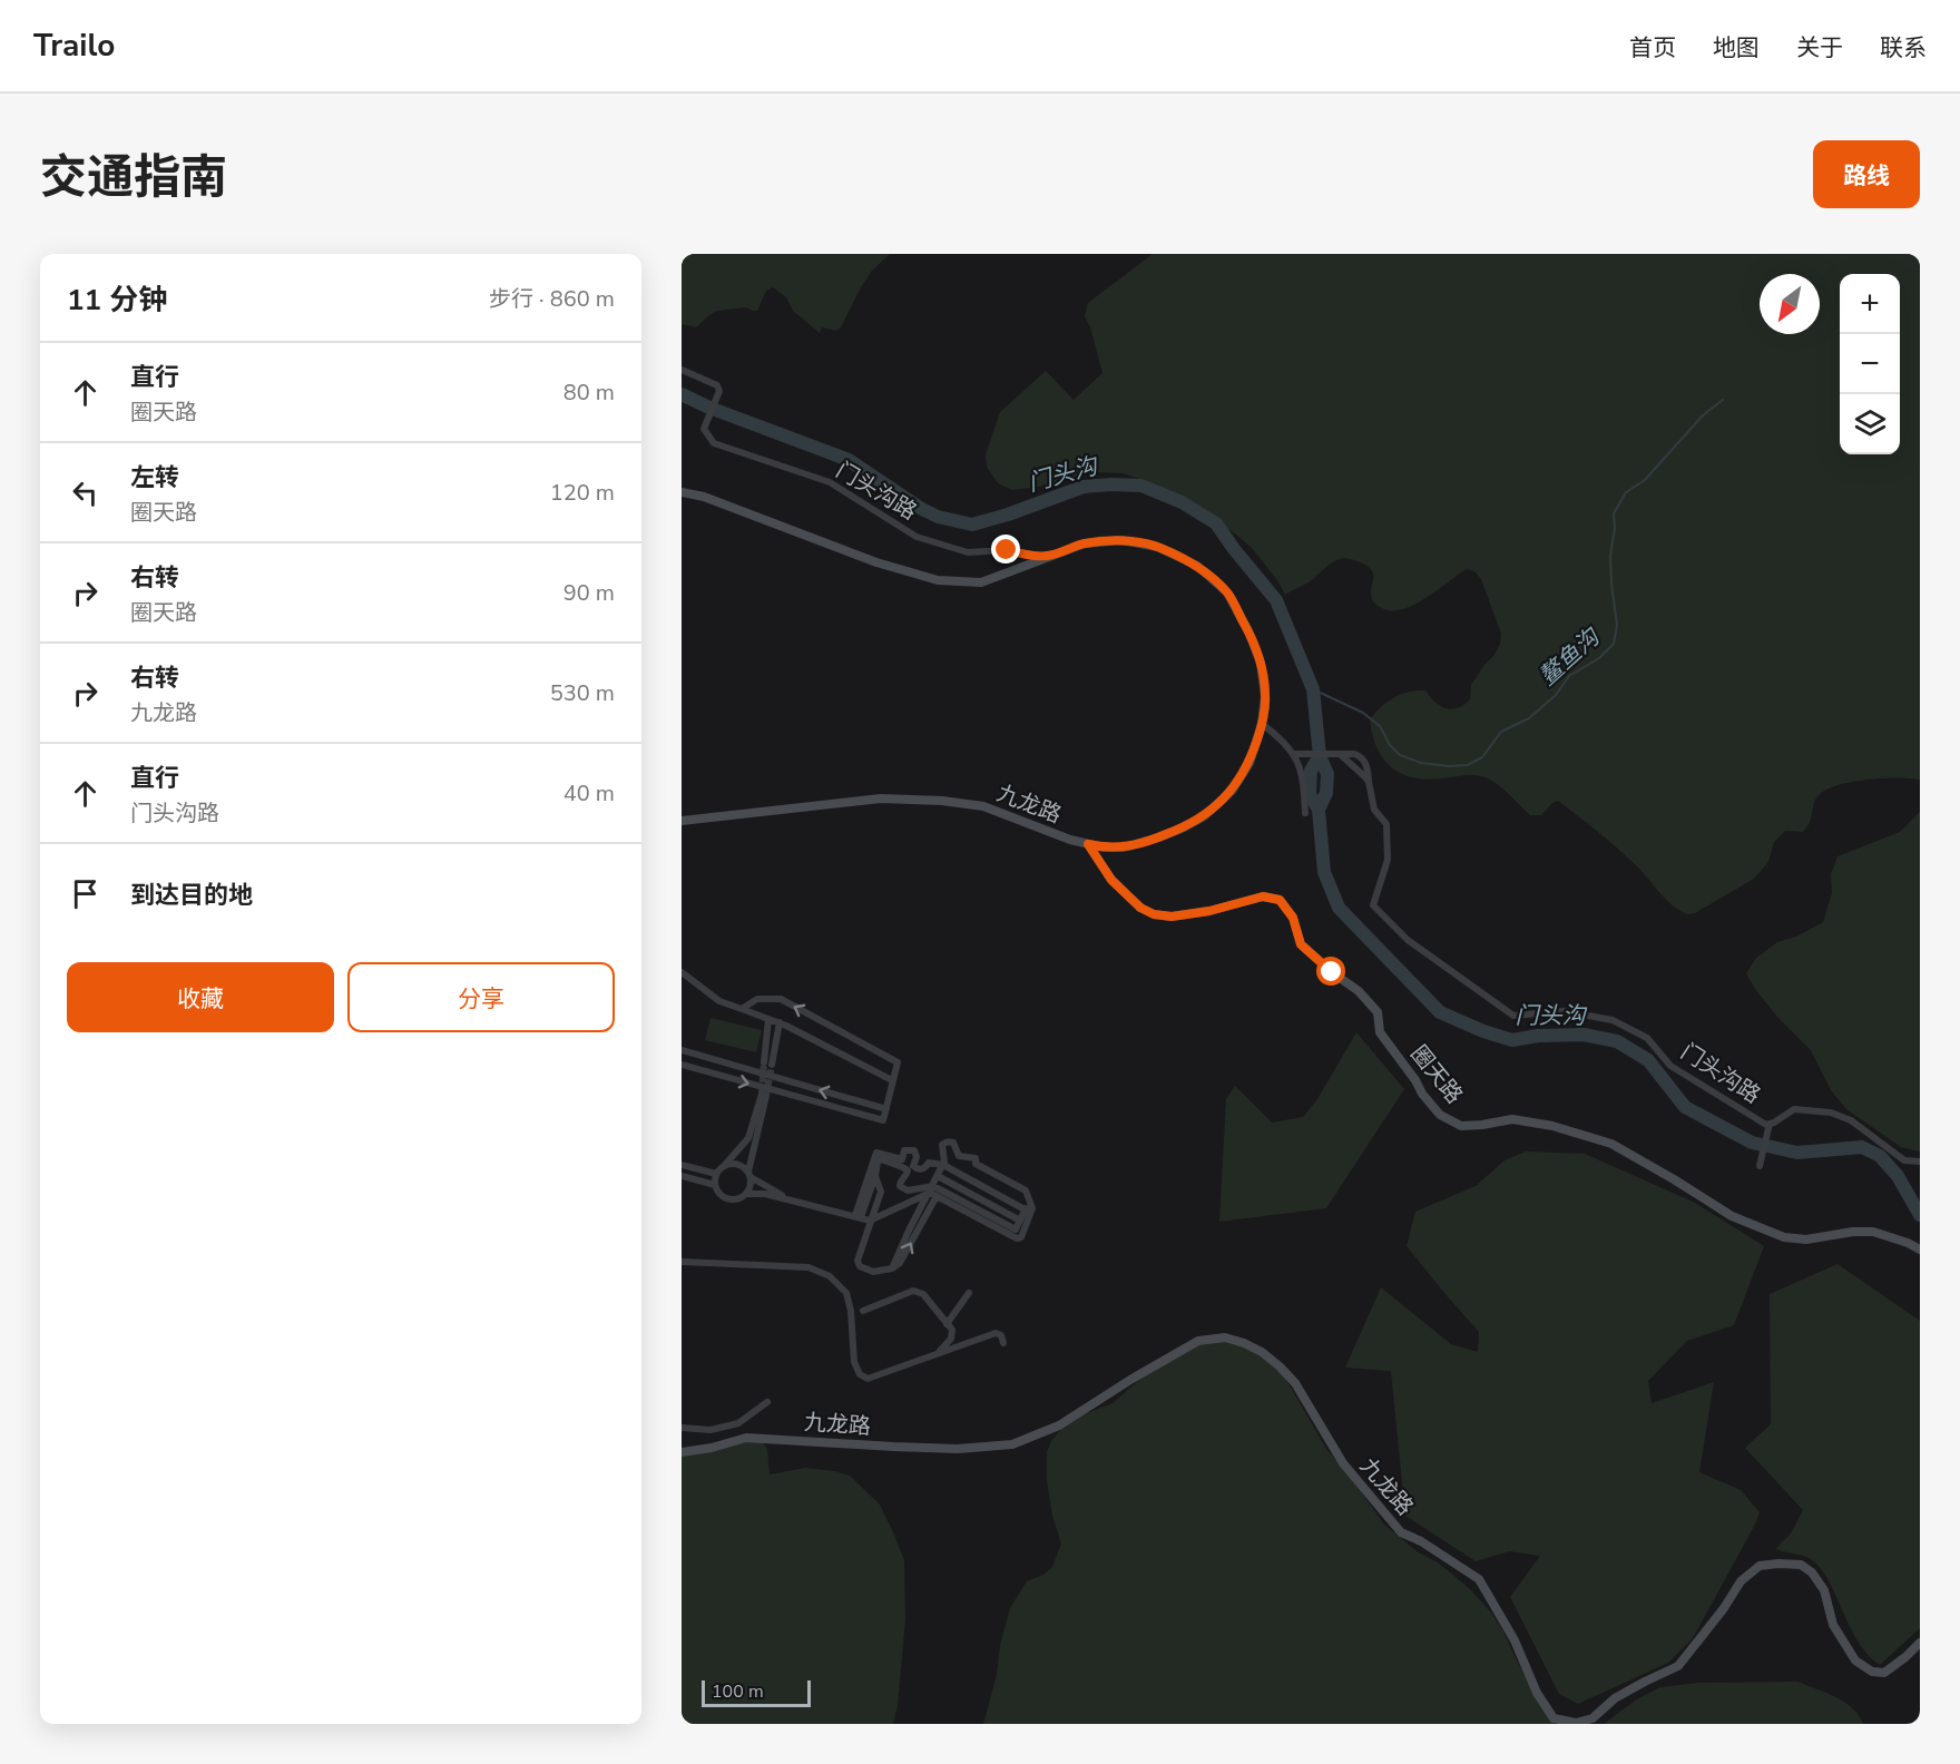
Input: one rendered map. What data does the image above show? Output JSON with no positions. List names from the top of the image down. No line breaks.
{"streets":{"street":["门头沟路","九龙路","圈天路"]},"crossings":[["门头沟路","九龙路"],["九龙路","圈天路"]],"water":["门头沟","鳌鱼沟"],"scale_bar":"100 m","north":"bottom left","page":{"header":"Trailo","nav":["首页","地图","关于","联系"],"title":"交通指南","buttons":["路线",["收藏","分享"]],"heading":["11 分钟","步行 · 860 m"],"map_buttons":["+","−"],"list":[["直行","圈天路","80 m"],["左转","圈天路","120 m"],["右转","圈天路","90 m"],["右转","九龙路","530 m"],["直行","门头沟路","40 m"],"到达目的地"],"scale":"100 m"}}
